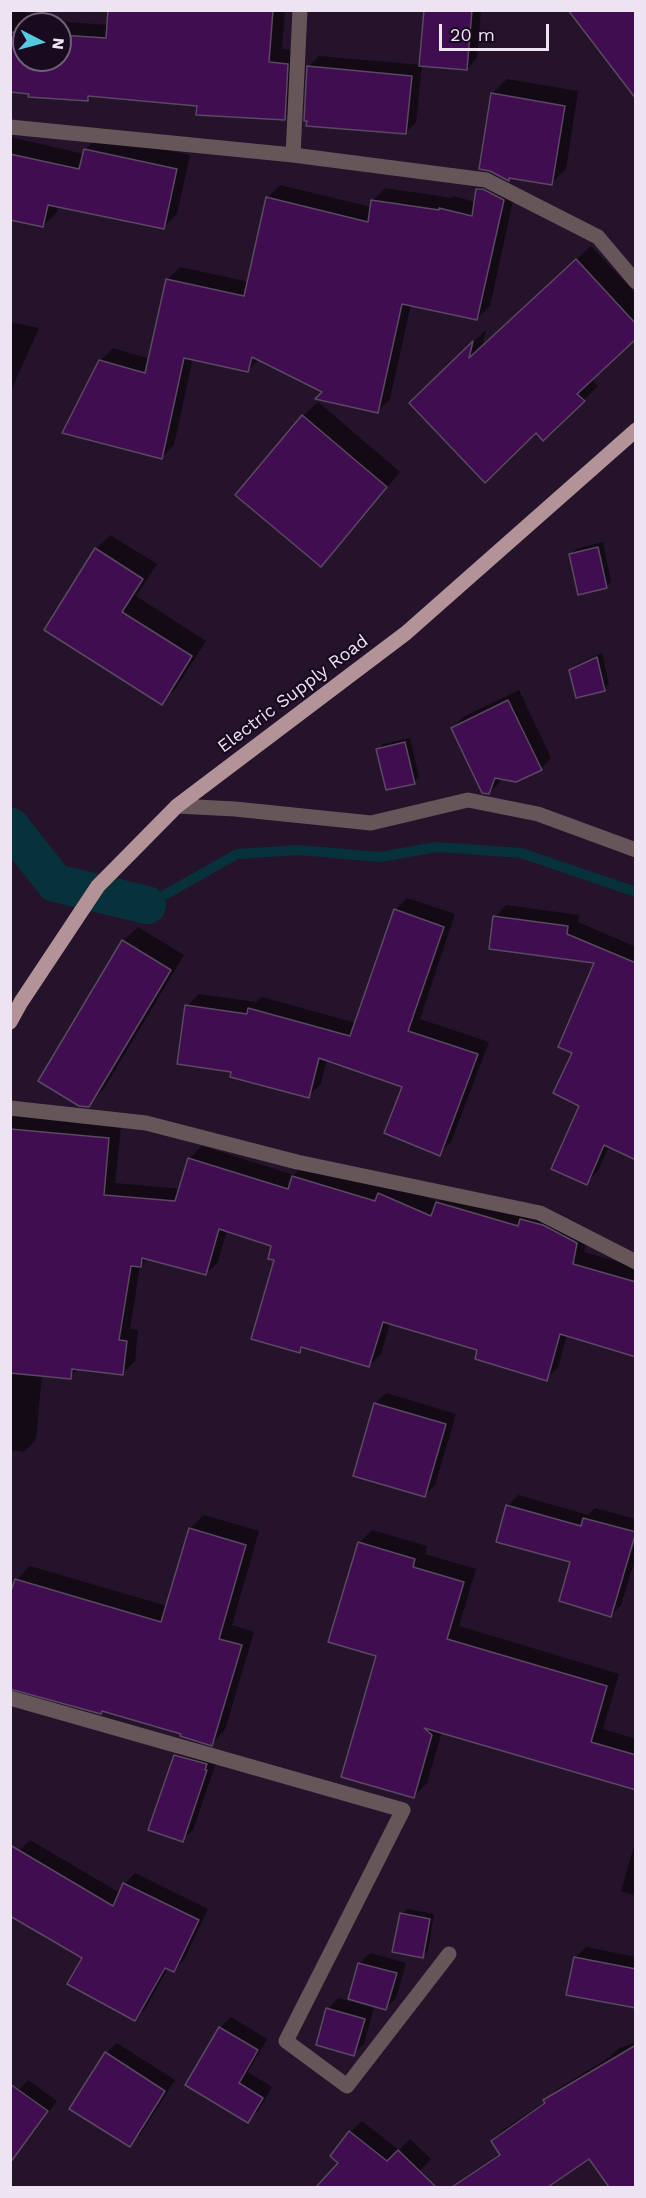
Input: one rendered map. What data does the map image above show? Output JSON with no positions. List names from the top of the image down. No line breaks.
{"streets":{"main road":["Electric Supply Road"]},"scale_bar":"20 m","north":"right"}
